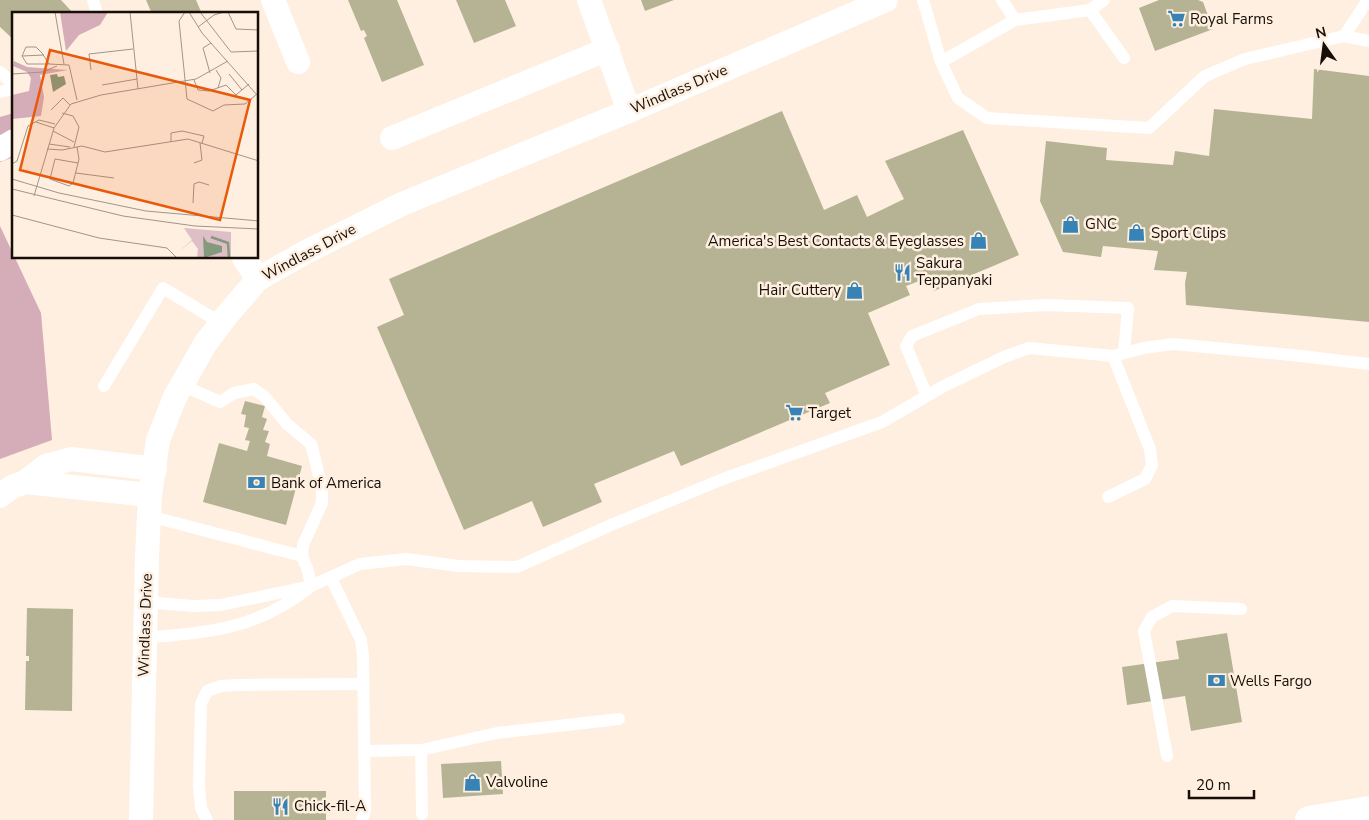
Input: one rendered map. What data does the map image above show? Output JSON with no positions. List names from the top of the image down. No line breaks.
{"streets":{"street":["Windlass Drive"]},"places":{"supermarket":["Royal Farms","Target"],"shop":["GNC","Sport Clips","America's Best Contacts & Eyeglasses","Hair Cuttery","Valvoline"],"restaurant":["Sakura Teppanyaki","Chick-fil-A"],"bank":["Bank of America","Wells Fargo"]},"scale_bar":"20 m","north":"top"}
